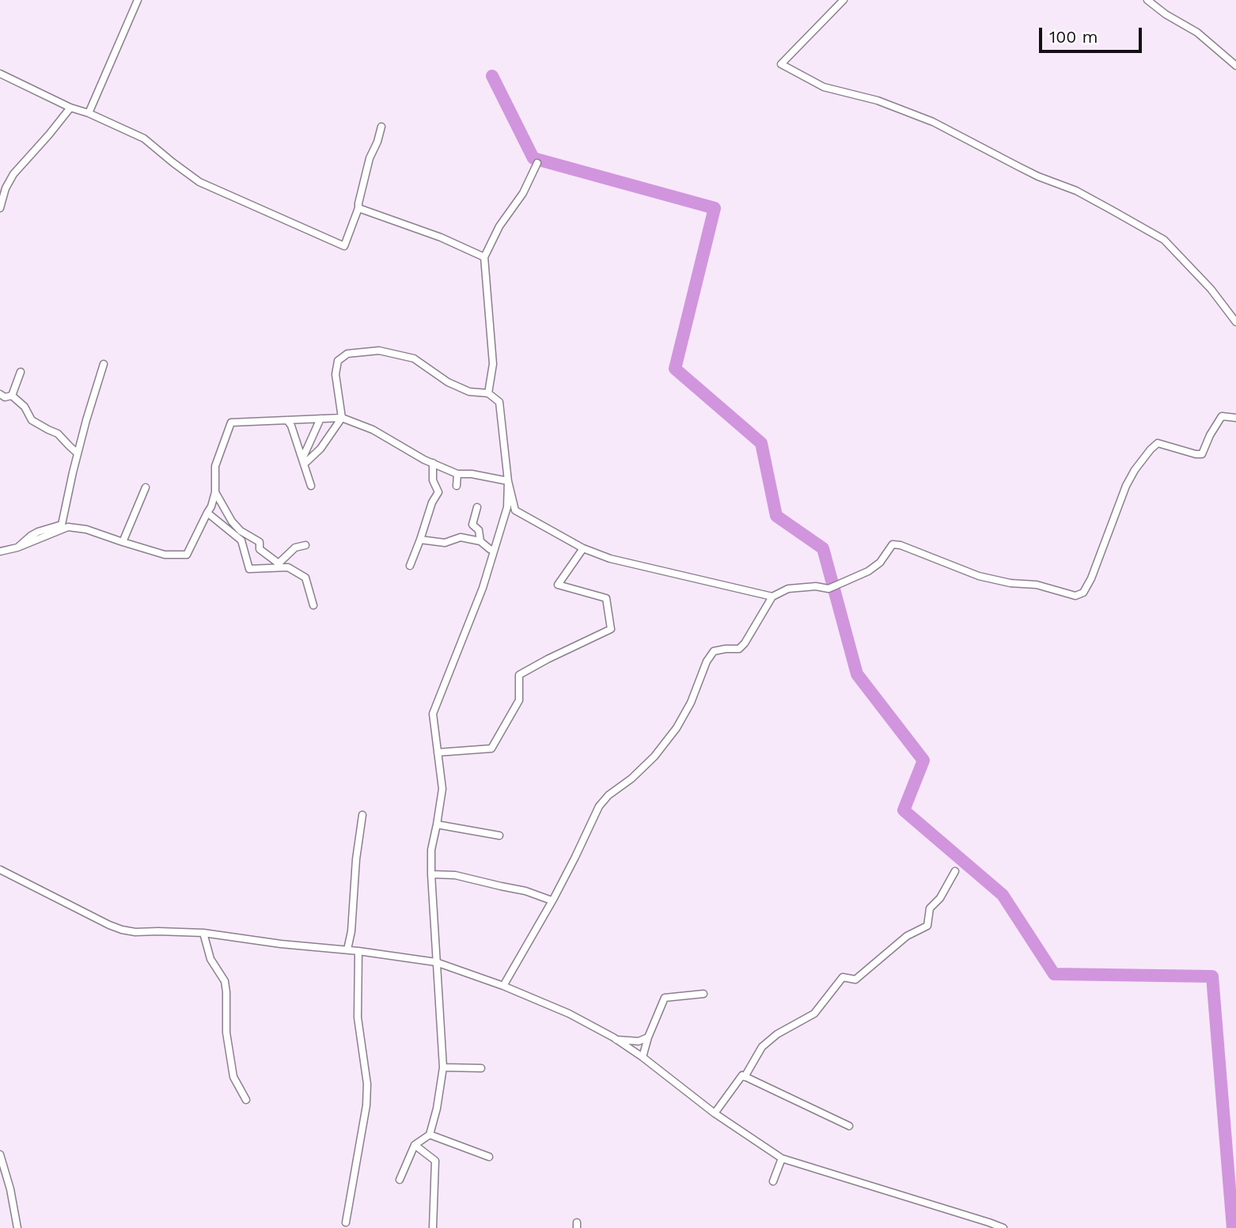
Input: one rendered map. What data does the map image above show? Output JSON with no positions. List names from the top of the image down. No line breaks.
{"scale_bar":"100 m"}
